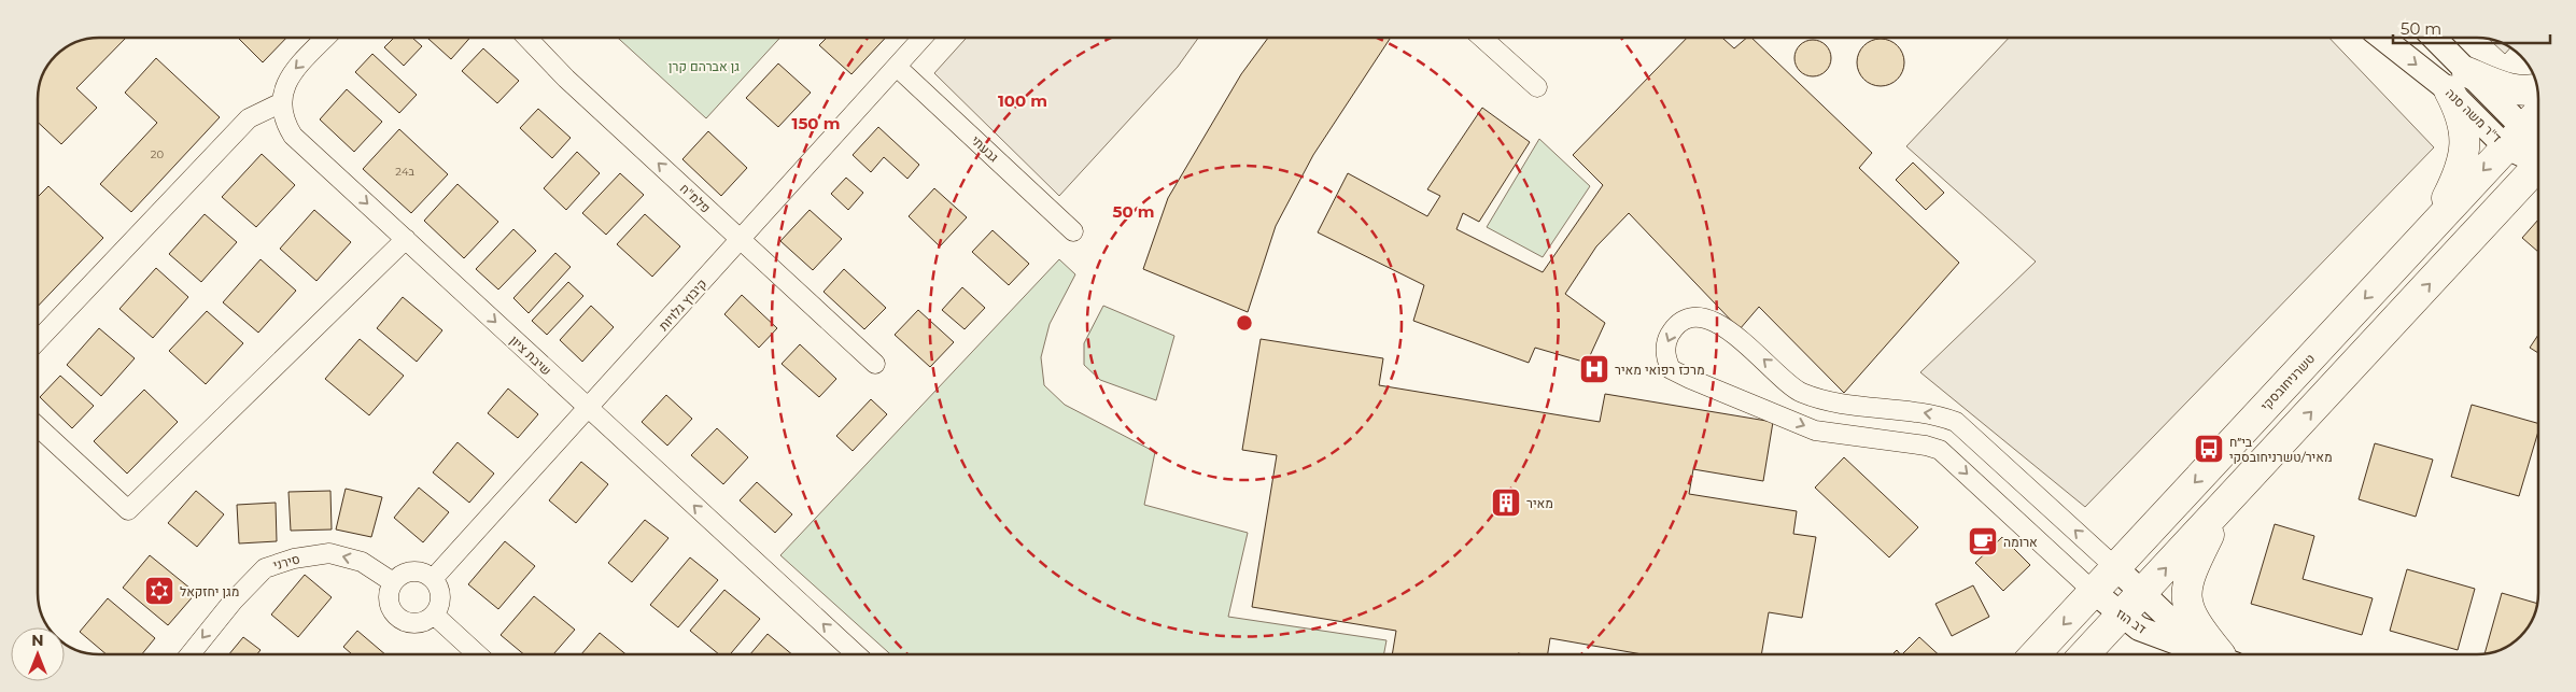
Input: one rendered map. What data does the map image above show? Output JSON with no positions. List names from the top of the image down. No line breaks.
{"streets":{"main road":["טשרניחובסקי"],"street":["ד\"ר משה סנה","גבעתי","פלמ\"ח","קיבוץ גלויות","שיבת ציון","סירני","דב הוז"]},"crossings":[["ד\"ר משה סנה","טשרניחובסקי"],["גבעתי","קיבוץ גלויות"],["פלמ\"ח","קיבוץ גלויות"],["קיבוץ גלויות","שיבת ציון"],["קיבוץ גלויות","סירני"],["טשרניחובסקי","דב הוז"]],"one_way":["פלמ\"ח","סירני"],"parks":["גן אברהם קרן"],"places":{"hospital":["מרכז רפואי מאיר"],"bus stop":["בי״ח מאיר/טשרניחובסקי"],"building":["מאיר"],"cafe":["ארומה"],"synagogue":["מגן יחזקאל"]},"house_numbers":["20","24ב"],"scale_bar":"50 m","north":"top","rings":["100 m","150 m","50 m"]}
